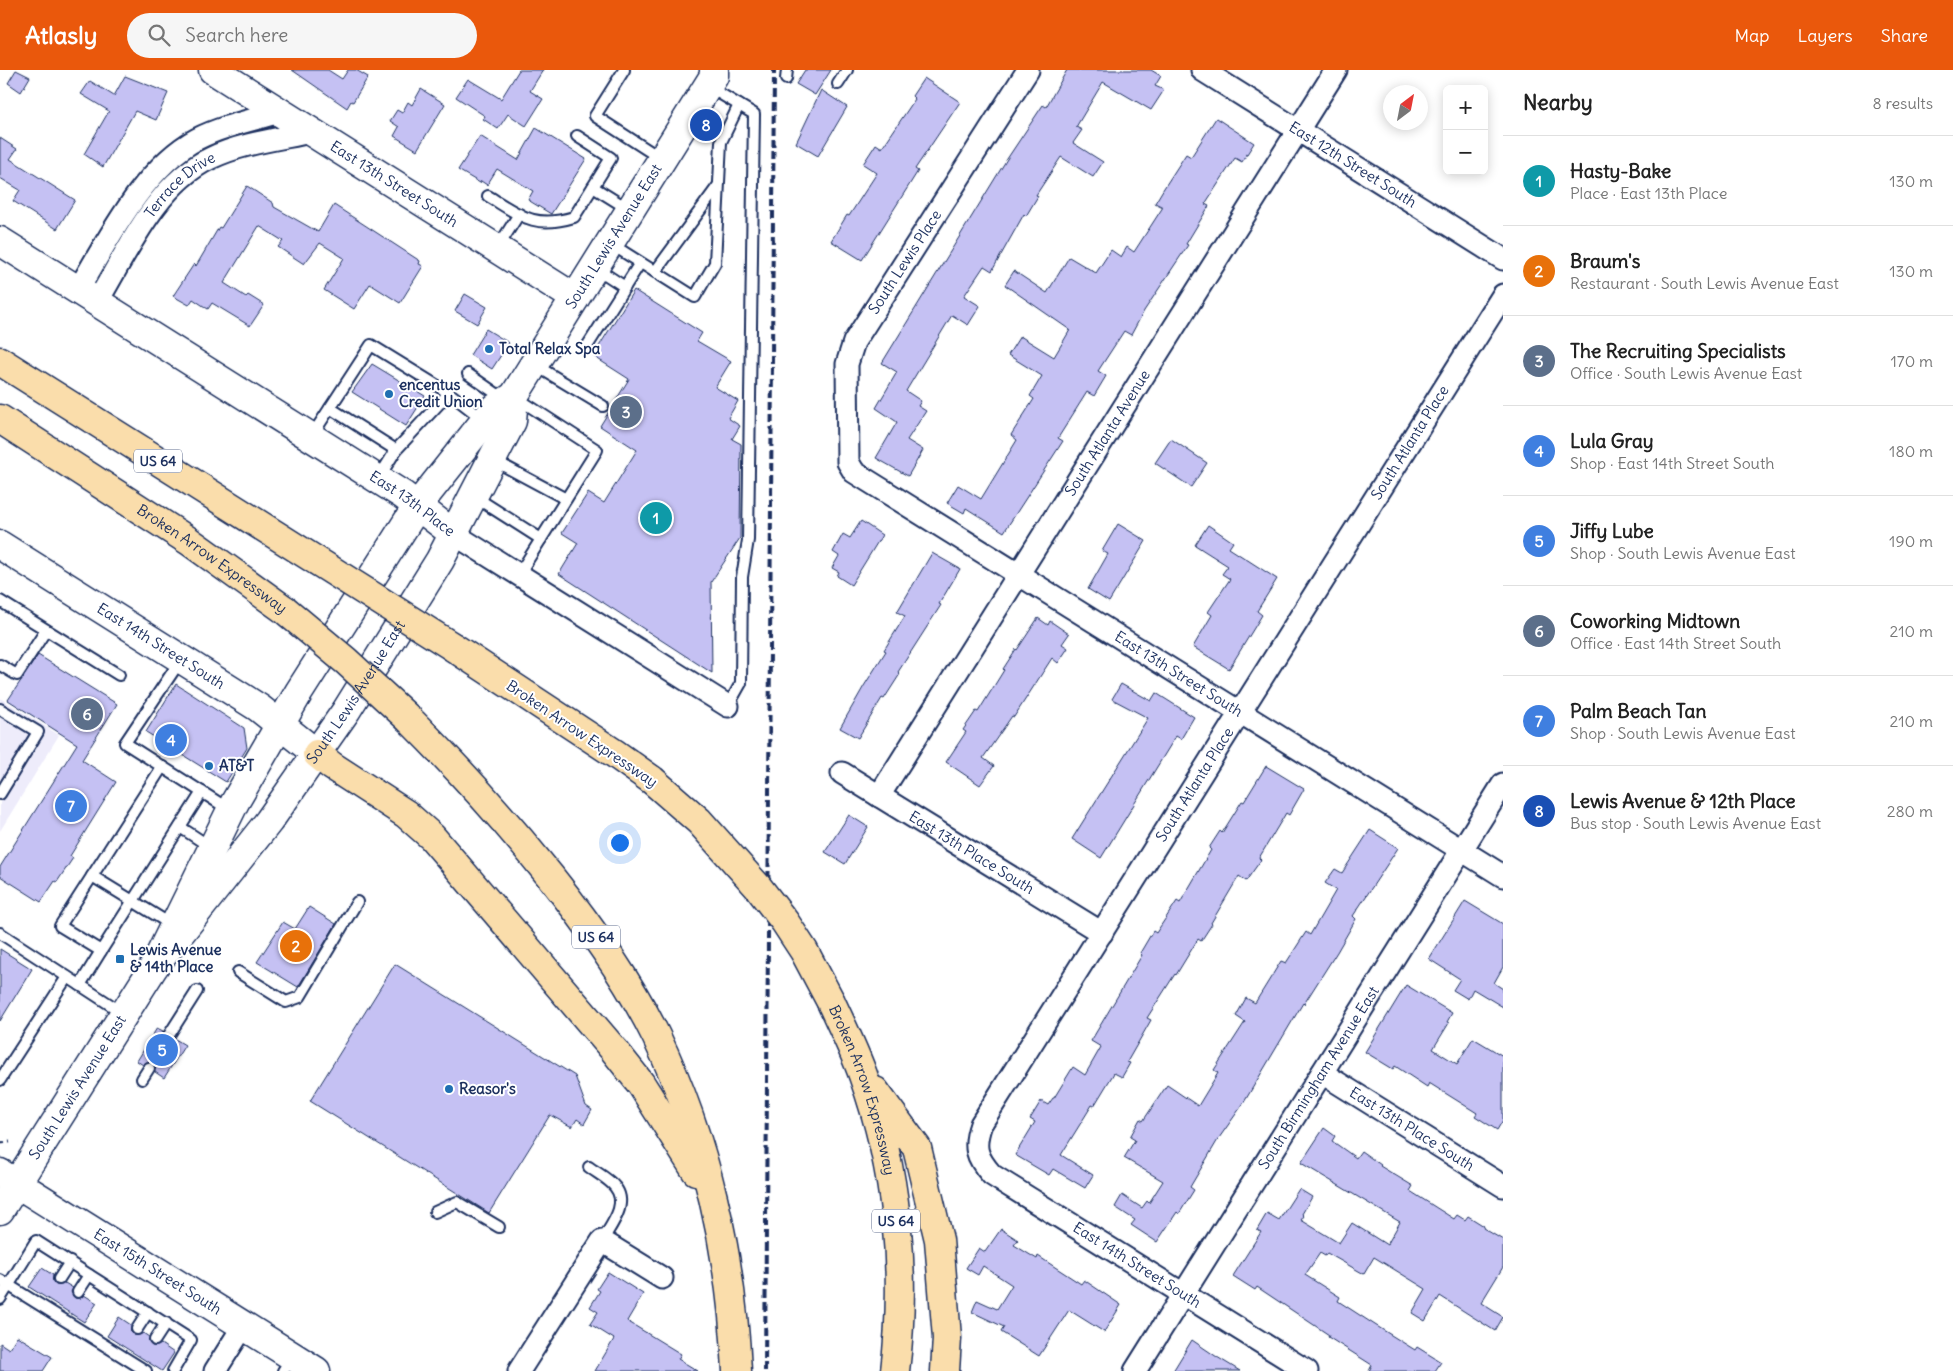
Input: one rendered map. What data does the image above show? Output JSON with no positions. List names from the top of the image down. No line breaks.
{"streets":{"highway":["US 64","Broken Arrow Expressway"],"street":["East 12th Street South","East 13th Street South","Terrace Drive","South Lewis Avenue East","South Lewis Place","South Atlanta Avenue","South Atlanta Place","East 13th Place","East 14th Street South","East 13th Place South","South Birmingham Avenue East","East 15th Street South"]},"crossings":[["East 12th Street South","South Atlanta Avenue"],["East 13th Street South","Terrace Drive"],["East 13th Street South","South Lewis Avenue East"],["East 13th Street South","South Lewis Place"],["East 13th Street South","South Atlanta Avenue"],["East 13th Street South","South Atlanta Place"],["East 13th Street South","South Birmingham Avenue East"],["Terrace Drive","East 13th Place"],["South Lewis Avenue East","East 13th Place"],["South Lewis Avenue East","East 14th Street South"],["South Lewis Avenue East","East 15th Street South"],["South Atlanta Avenue","East 13th Place South"],["South Atlanta Place","East 14th Street South"],["South Atlanta Place","East 13th Place South"],["East 14th Street South","South Birmingham Avenue East"],["East 13th Place South","South Birmingham Avenue East"]],"places":{"other":["Total Relax Spa","encentus Credit Union","AT&T","Reasor's"],"transit":["Lewis Avenue & 14th Place"]},"north":"top right","page":{"header":"Atlasly","search":"Search here","nav":["Map","Layers","Share"],"heading":["Nearby","8 results"],"map_buttons":["+","−"],"pins":["8","3","1","6","4","7","2","5"],"list":[{"mark":"1","name":"Hasty-Bake","note":"Place · East 13th Place","value":"130 m"},{"mark":"2","name":"Braum's","note":"Restaurant · South Lewis Avenue East","value":"130 m"},{"mark":"3","name":"The Recruiting Specialists","note":"Office · South Lewis Avenue East","value":"170 m"},{"mark":"4","name":"Lula Gray","note":"Shop · East 14th Street South","value":"180 m"},{"mark":"5","name":"Jiffy Lube","note":"Shop · South Lewis Avenue East","value":"190 m"},{"mark":"6","name":"Coworking Midtown","note":"Office · East 14th Street South","value":"210 m"},{"mark":"7","name":"Palm Beach Tan","note":"Shop · South Lewis Avenue East","value":"210 m"},{"mark":"8","name":"Lewis Avenue & 12th Place","note":"Bus stop · South Lewis Avenue East","value":"280 m"}]}}
